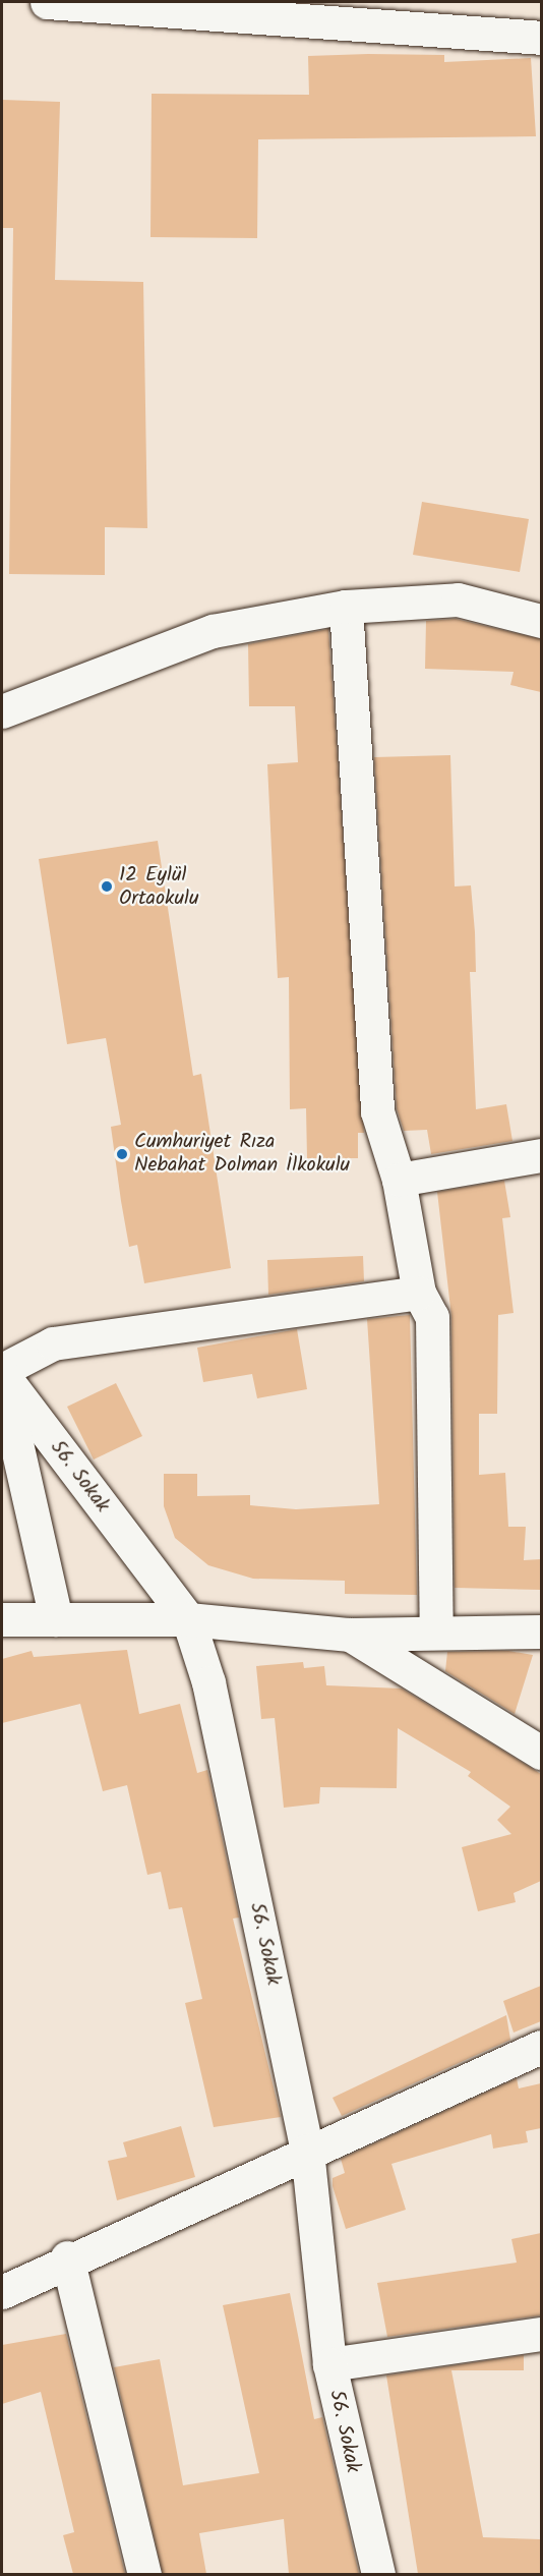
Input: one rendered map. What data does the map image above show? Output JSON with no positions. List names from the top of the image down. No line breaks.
{"streets":{"street":["56. Sokak"]},"places":["12 Eylül Ortaokulu","Cumhuriyet Rıza Nebahat Dolman İlkokulu"]}
